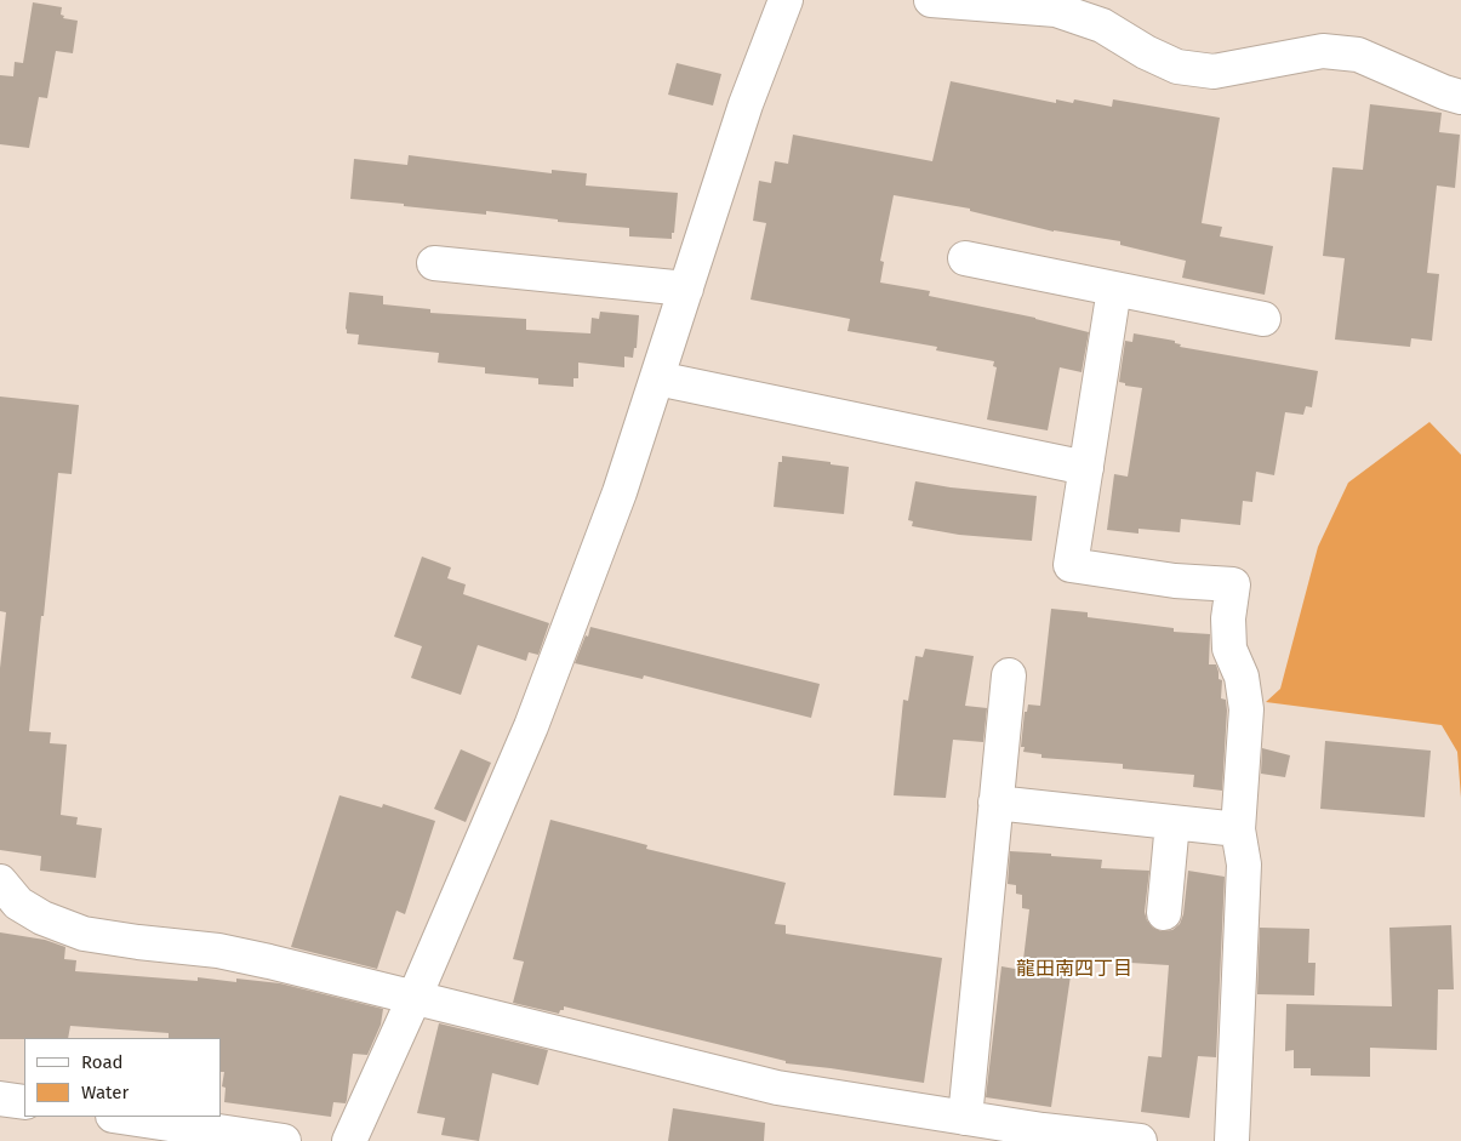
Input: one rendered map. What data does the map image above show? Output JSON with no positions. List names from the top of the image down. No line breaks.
{"districts":["龍田南四丁目"],"legend":["Road","Water"]}
